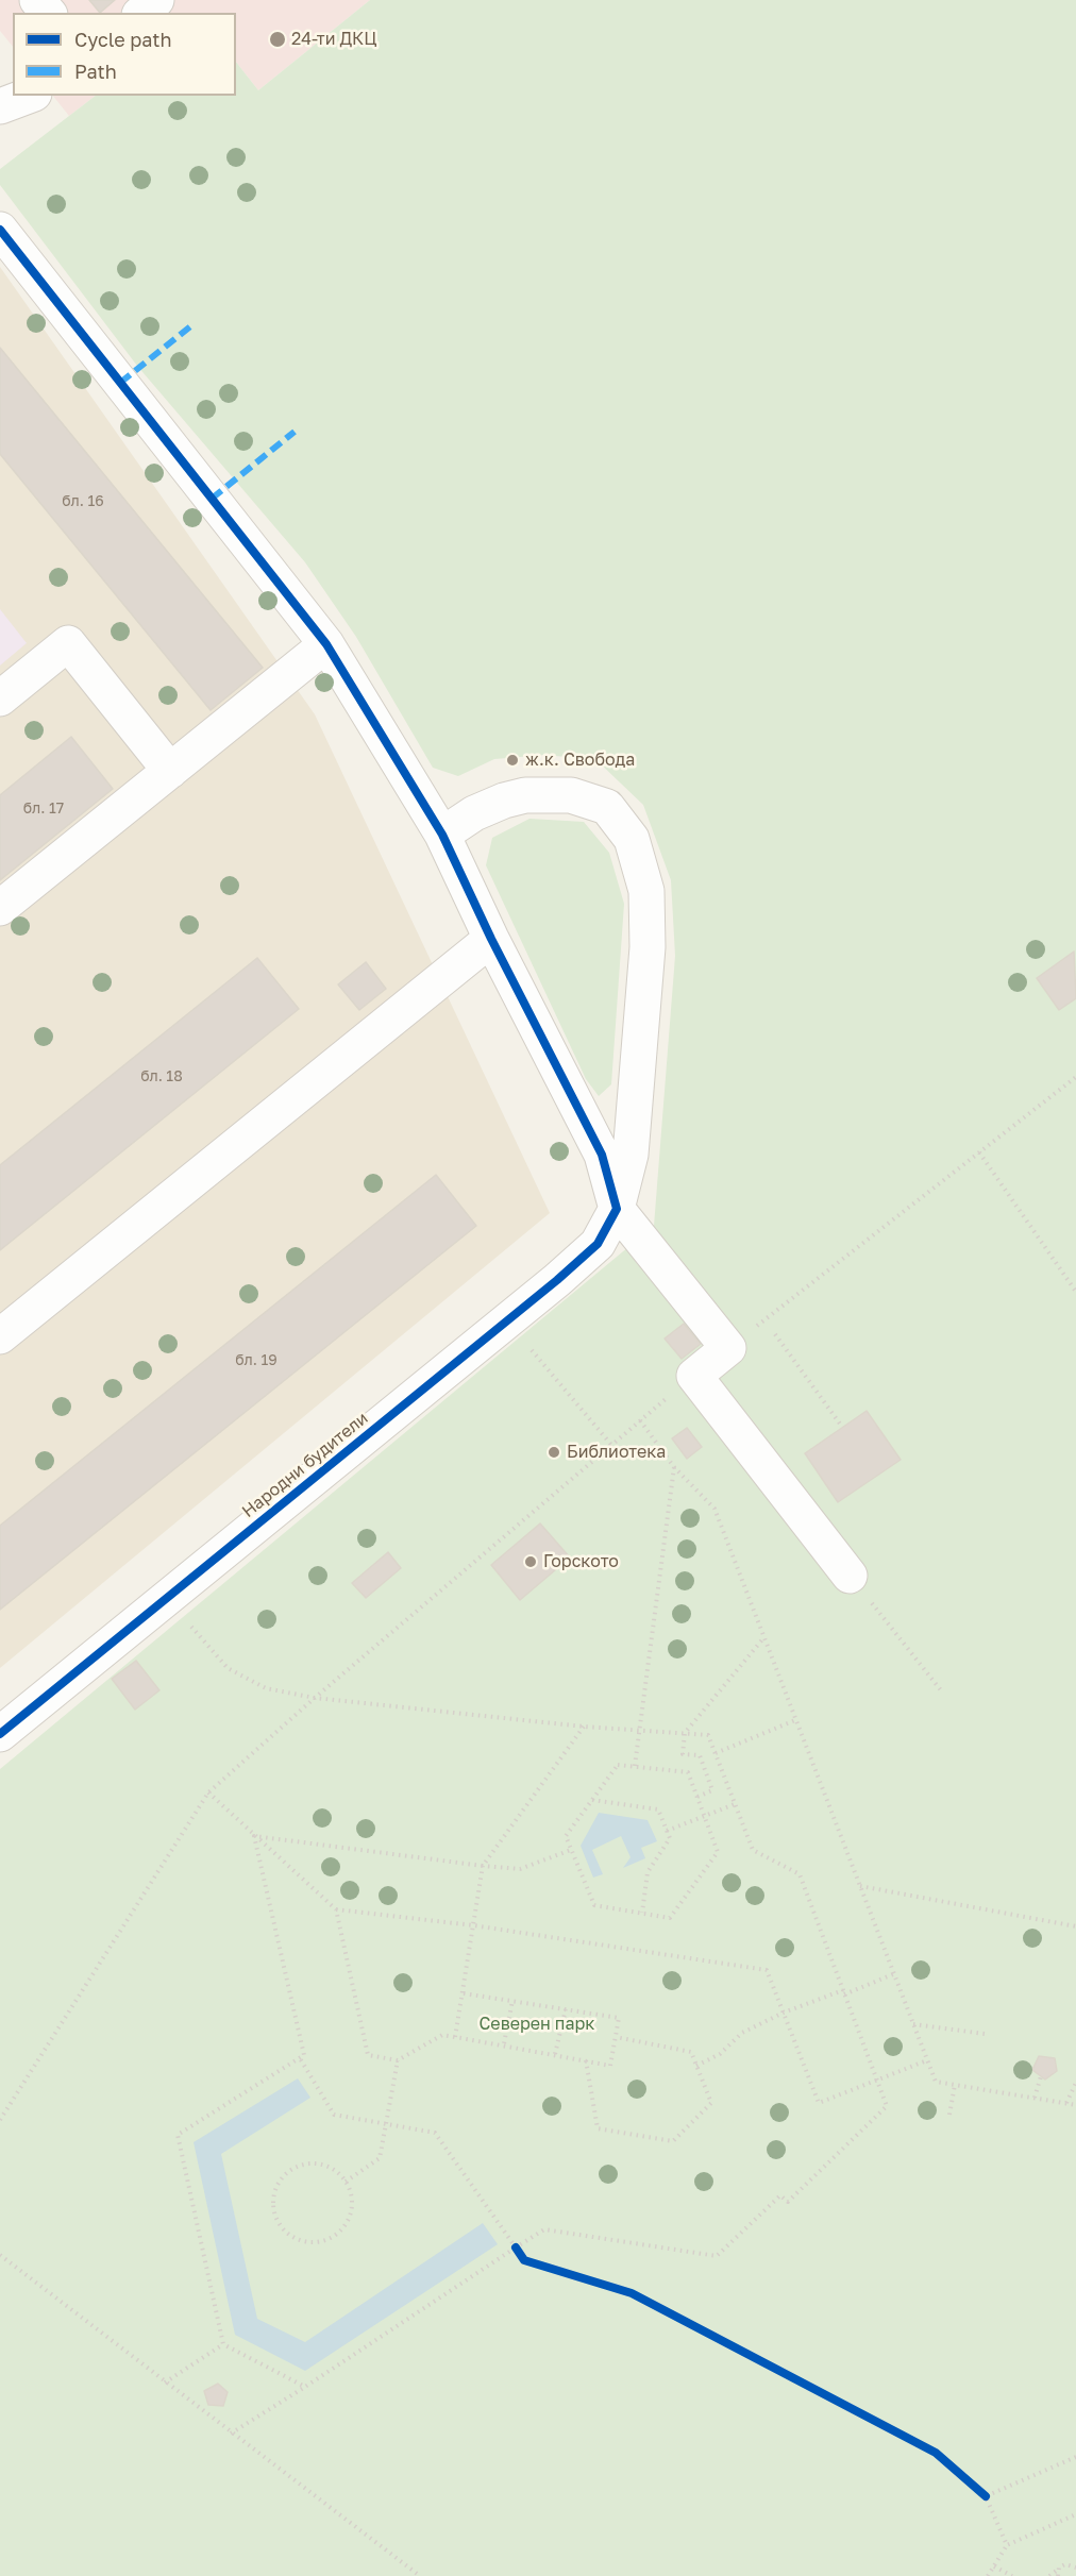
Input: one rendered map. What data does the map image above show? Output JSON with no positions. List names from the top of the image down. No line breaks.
{"streets":{"street":["Народни будители"]},"parks":["Северен парк"],"places":["24-ти ДКЦ","ж.к. Свобода","Библиотека","Горското"],"house_numbers":["бл. 16","бл. 17","бл. 18","бл. 19"],"legend":["Cycle path","Path"]}
